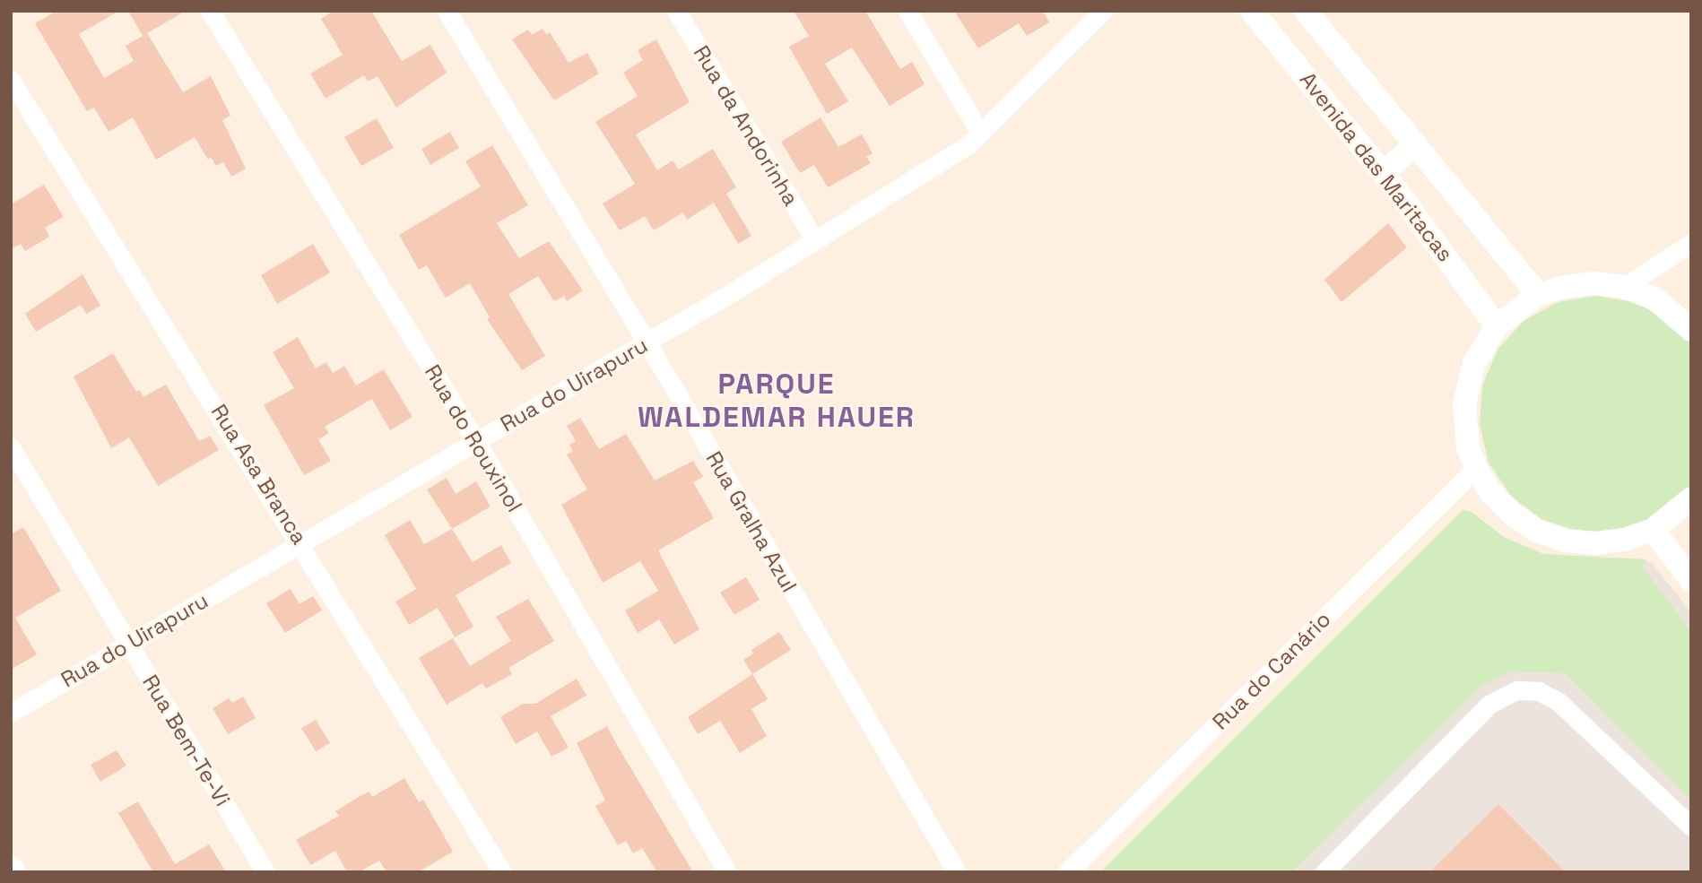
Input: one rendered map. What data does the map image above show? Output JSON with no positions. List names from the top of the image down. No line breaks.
{"streets":{"street":["Rua da Andorinha","Avenida das Maritacas","Rua do Uirapuru","Rua do Rouxinol","Rua Asa Branca","Rua Gralha Azul","Rua do Canário","Rua Bem-Te-Vi"]},"crossings":[["Rua da Andorinha","Rua do Uirapuru"],["Rua do Uirapuru","Rua do Rouxinol"],["Rua do Uirapuru","Rua Asa Branca"],["Rua do Uirapuru","Rua Gralha Azul"],["Rua do Uirapuru","Rua Bem-Te-Vi"]],"districts":["PARQUE WALDEMAR HAUER"]}
